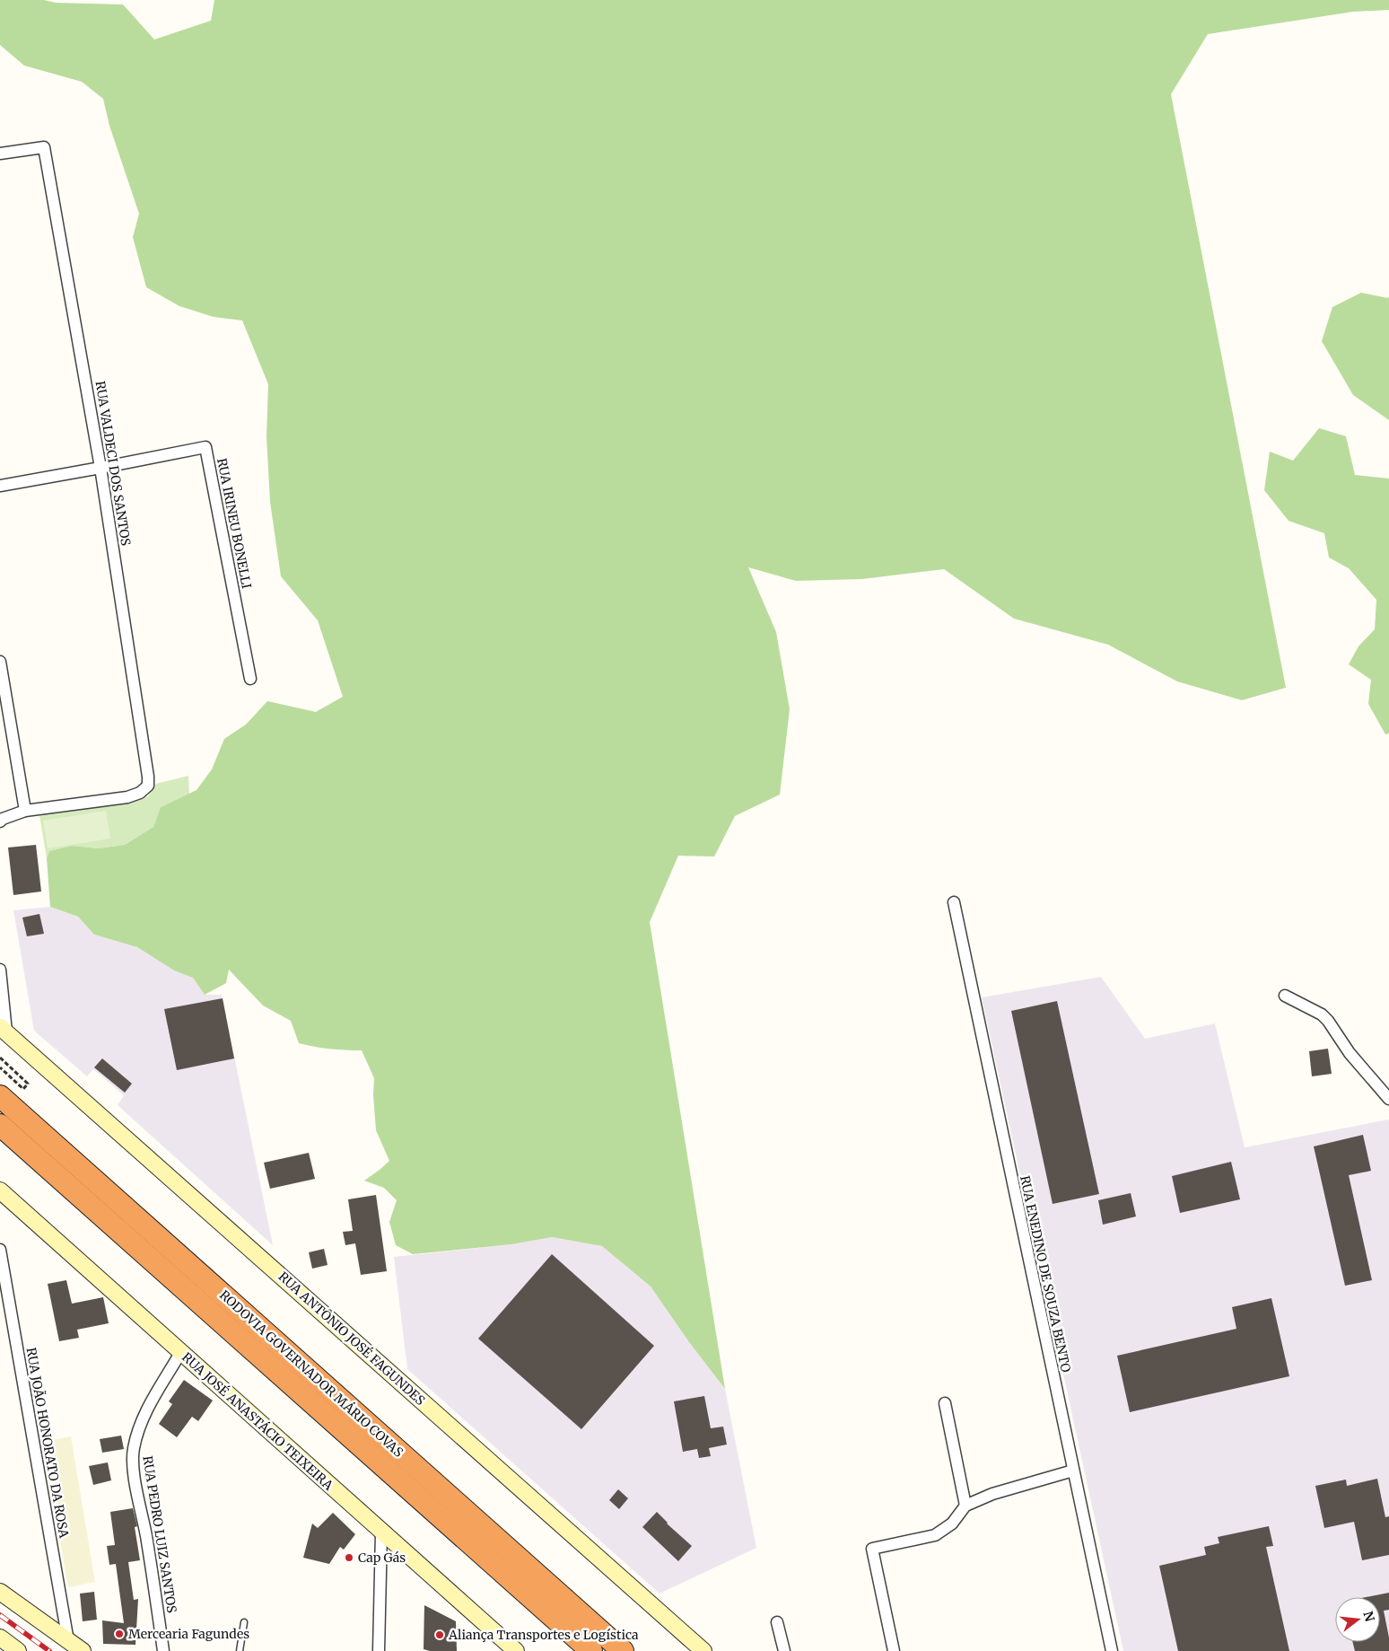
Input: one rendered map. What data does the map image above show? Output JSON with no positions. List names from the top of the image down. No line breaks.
{"streets":{"highway":["RODOVIA GOVERNADOR MÁRIO COVAS"],"main road":["RUA ANTÔNIO JOSÉ FAGUNDES","RUA JOSÉ ANASTÁCIO TEIXEIRA"],"street":["RUA VALDECI DOS SANTOS","RUA IRINEU BONELLI","RUA ENEDINO DE SOUZA BENTO","RUA JOÃO HONORATO DA ROSA","RUA PEDRO LUIZ SANTOS"]},"crossings":[["RUA VALDECI DOS SANTOS","RUA IRINEU BONELLI"],["RUA JOSÉ ANASTÁCIO TEIXEIRA","RUA PEDRO LUIZ SANTOS"]],"places":["Cap Gás","Mercearia Fagundes","Aliança Transportes e Logística"],"north":"right"}
